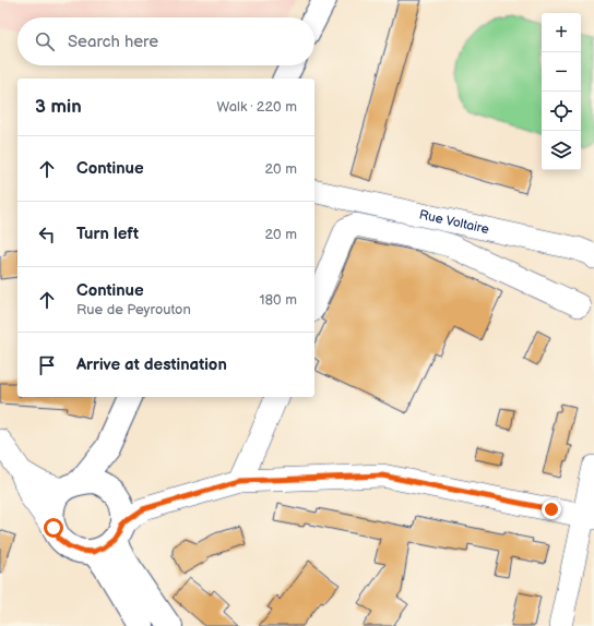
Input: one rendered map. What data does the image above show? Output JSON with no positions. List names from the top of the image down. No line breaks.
{"streets":{"street":["Rue Voltaire"]},"page":{"map_buttons":["+","−"],"search":"Search here","heading":["3 min","Walk · 220 m"],"list":[["Continue","20 m"],["Turn left","20 m"],["Continue","Rue de Peyrouton","180 m"],"Arrive at destination"]}}
